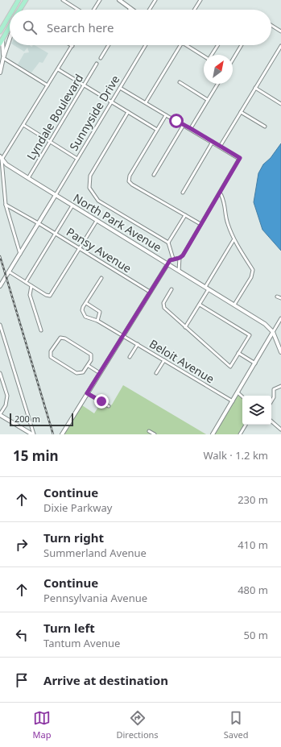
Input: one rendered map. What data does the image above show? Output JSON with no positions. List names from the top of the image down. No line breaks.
{"streets":{"street":["Sunnyside Drive","Lyndale Boulevard","North Park Avenue","Pansy Avenue","Beloit Avenue"]},"crossings":[["Sunnyside Drive","North Park Avenue"],["Lyndale Boulevard","North Park Avenue"]],"scale_bar":"200 m","north":"top right","page":{"search":"Search here","scale":"200 m","heading":["15 min","Walk · 1.2 km"],"list":[["Continue","Dixie Parkway","230 m"],["Turn right","Summerland Avenue","410 m"],["Continue","Pennsylvania Avenue","480 m"],["Turn left","Tantum Avenue","50 m"],"Arrive at destination"],"nav":["Map","Directions","Saved"]}}
